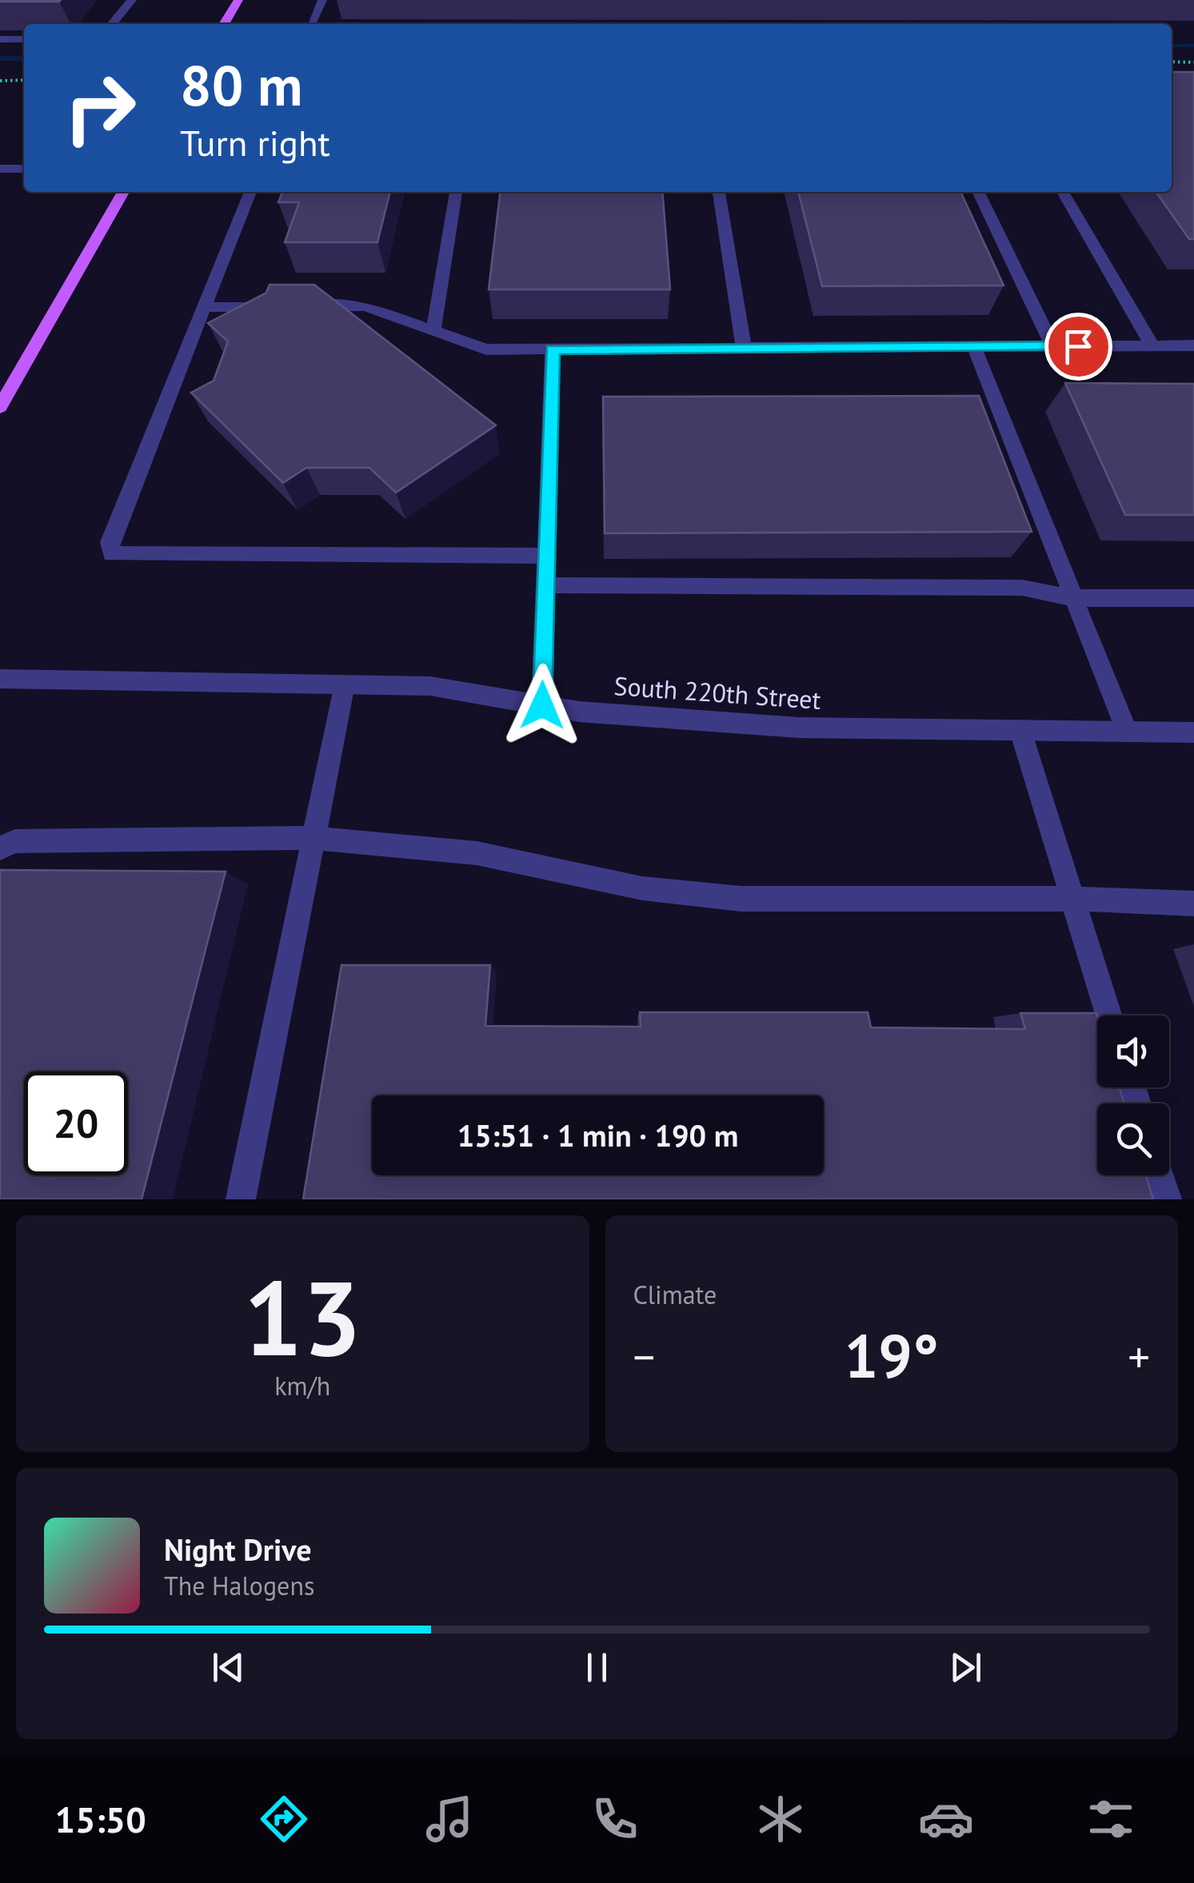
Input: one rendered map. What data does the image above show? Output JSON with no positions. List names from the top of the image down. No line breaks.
{"streets":{"street":["South 220th Street"]},"page":{"turn":["80 m","Turn right"],"limit":"20","trip":"15:51 · 1 min · 190 m","tile":[["13","km/h"],"Climate"],"heat":["−","19°","+"],"song":["Night Drive","The Halogens"],"tabs":"15:50"}}
